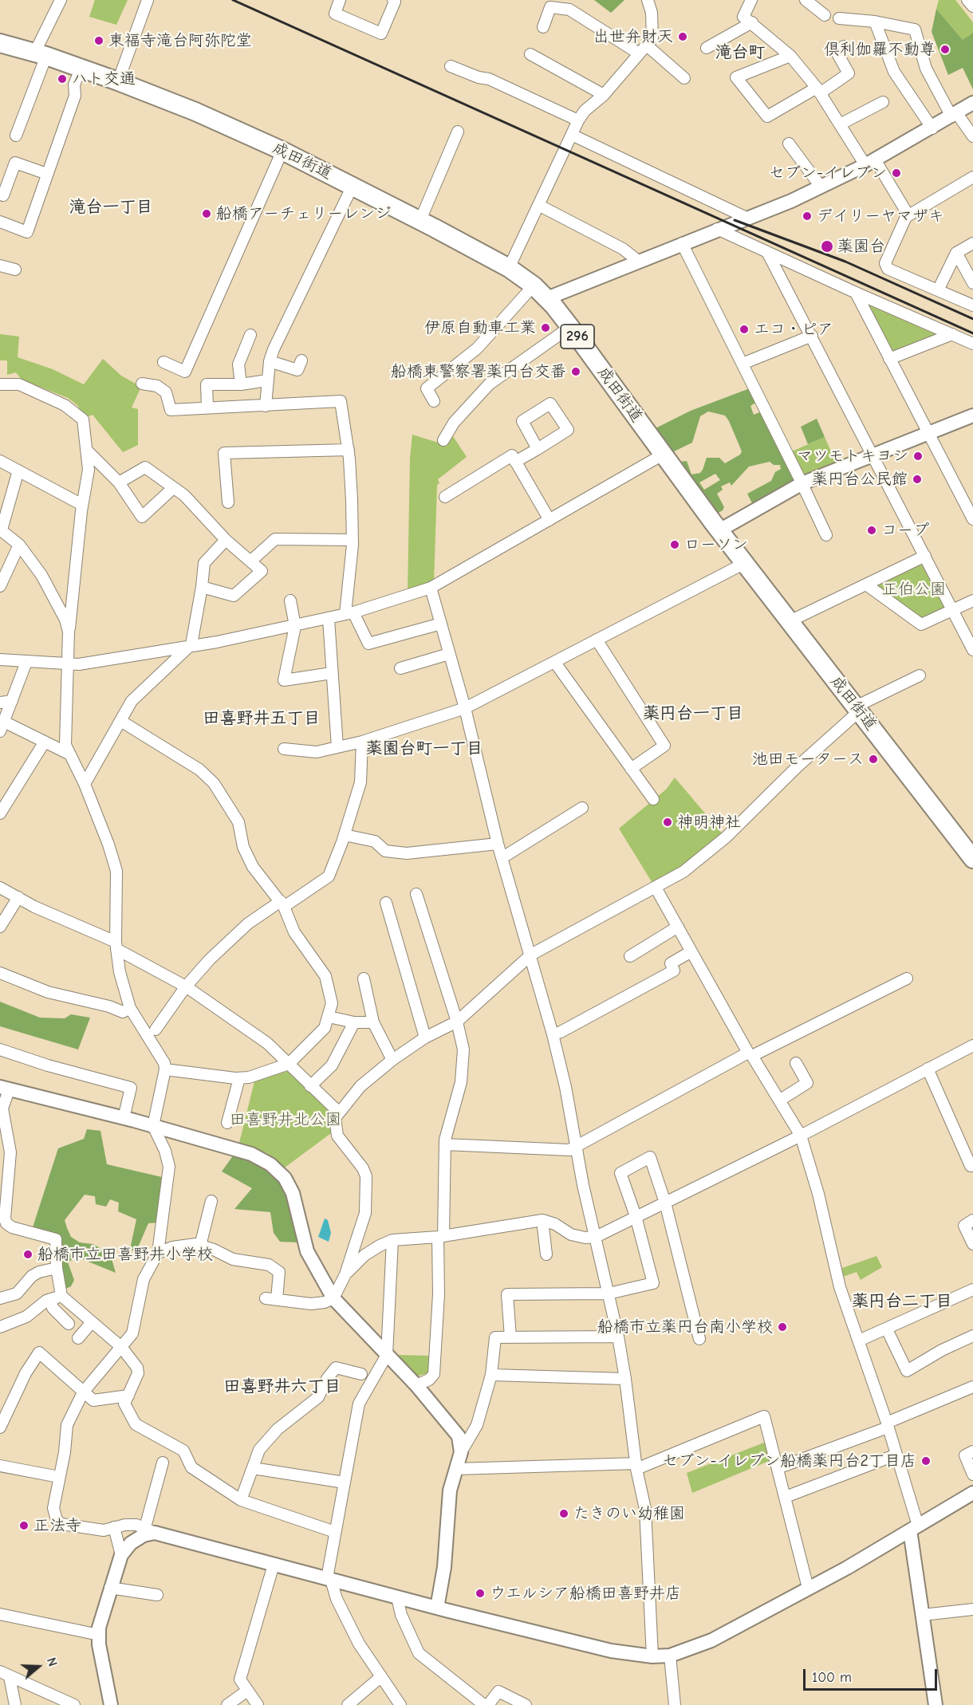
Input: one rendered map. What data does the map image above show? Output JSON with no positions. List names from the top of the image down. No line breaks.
{"streets":{"highway":["成田街道","296"]},"districts":["滝台町","滝台一丁目","薬円台一丁目","田喜野井五丁目","薬園台町一丁目","薬円台二丁目","田喜野井六丁目"],"parks":["正伯公園","田喜野井北公園"],"places":["出世弁財天","東福寺滝台阿弥陀堂","倶利伽羅不動尊","ハト交通","セブン-イレブン","船橋アーチェリーレンジ","デイリーヤマザキ","薬園台","伊原自動車工業","エコ・ピア","船橋東警察署薬円台交番","マツモトキヨシ","薬円台公民館","コープ","ローソン","池田モータース","神明神社","船橋市立田喜野井小学校","船橋市立薬円台南小学校","セブン-イレブン船橋薬円台2丁目店","たきのい幼稚園","正法寺","ウエルシア船橋田喜野井店"],"scale_bar":"100 m","north":"right"}
